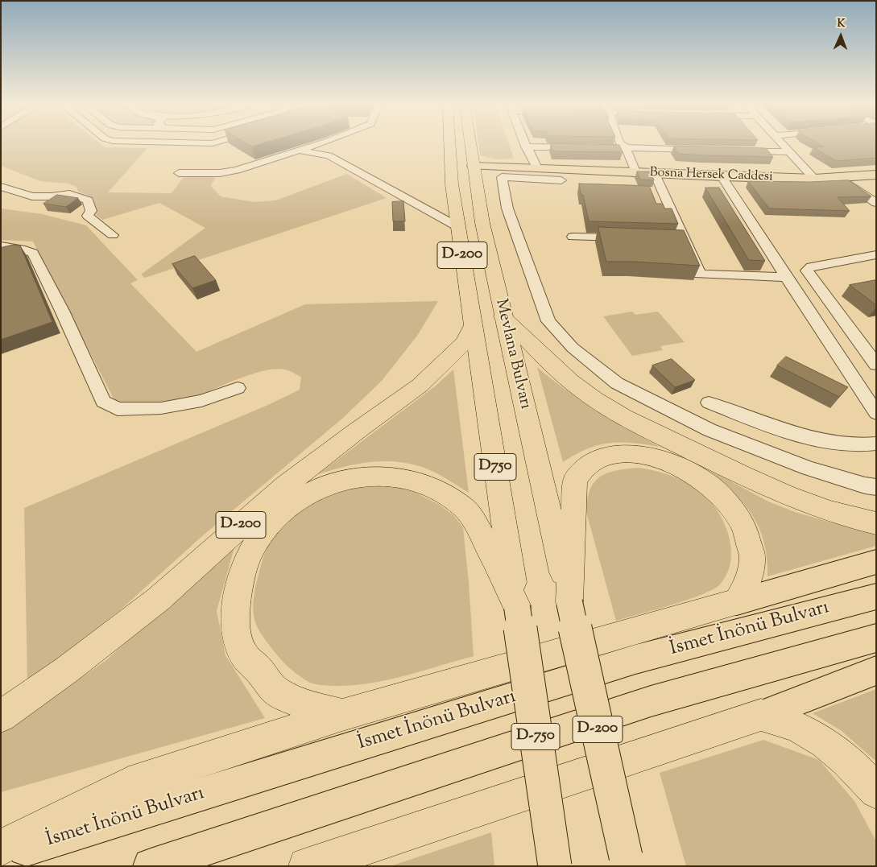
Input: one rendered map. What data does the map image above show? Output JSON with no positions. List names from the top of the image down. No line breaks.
{"streets":{"highway":["D-200","Mevlana Bulvarı","D750","D-750"],"main road":["Bosna Hersek Caddesi","İsmet İnönü Bulvarı"]},"crossings":[["Bosna Hersek Caddesi","Mevlana Bulvarı"],["D-200","Mevlana Bulvarı"],["Mevlana Bulvarı","D-750"]],"north":"top"}
